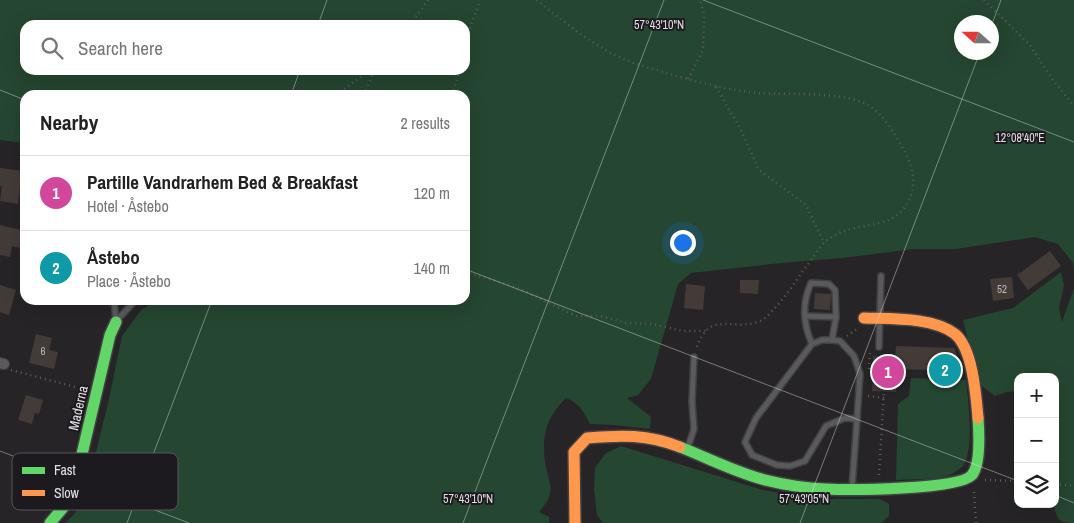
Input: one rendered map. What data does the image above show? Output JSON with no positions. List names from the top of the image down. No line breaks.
{"streets":{"street":["Maderna"]},"house_numbers":["52","6"],"legend":["Fast","Slow"],"north":"left","page":{"search":"Search here","heading":["Nearby","2 results"],"list":[{"mark":"1","name":"Partille Vandrarhem Bed & Breakfast","note":"Hotel · Åstebo","value":"120 m"},{"mark":"2","name":"Åstebo","note":"Place · Åstebo","value":"140 m"}],"pins":["2","1"],"map_buttons":["+","−"]},"coordinates":["57°43'10\"N","12°08'40\"E","57°43'05\"N"]}
